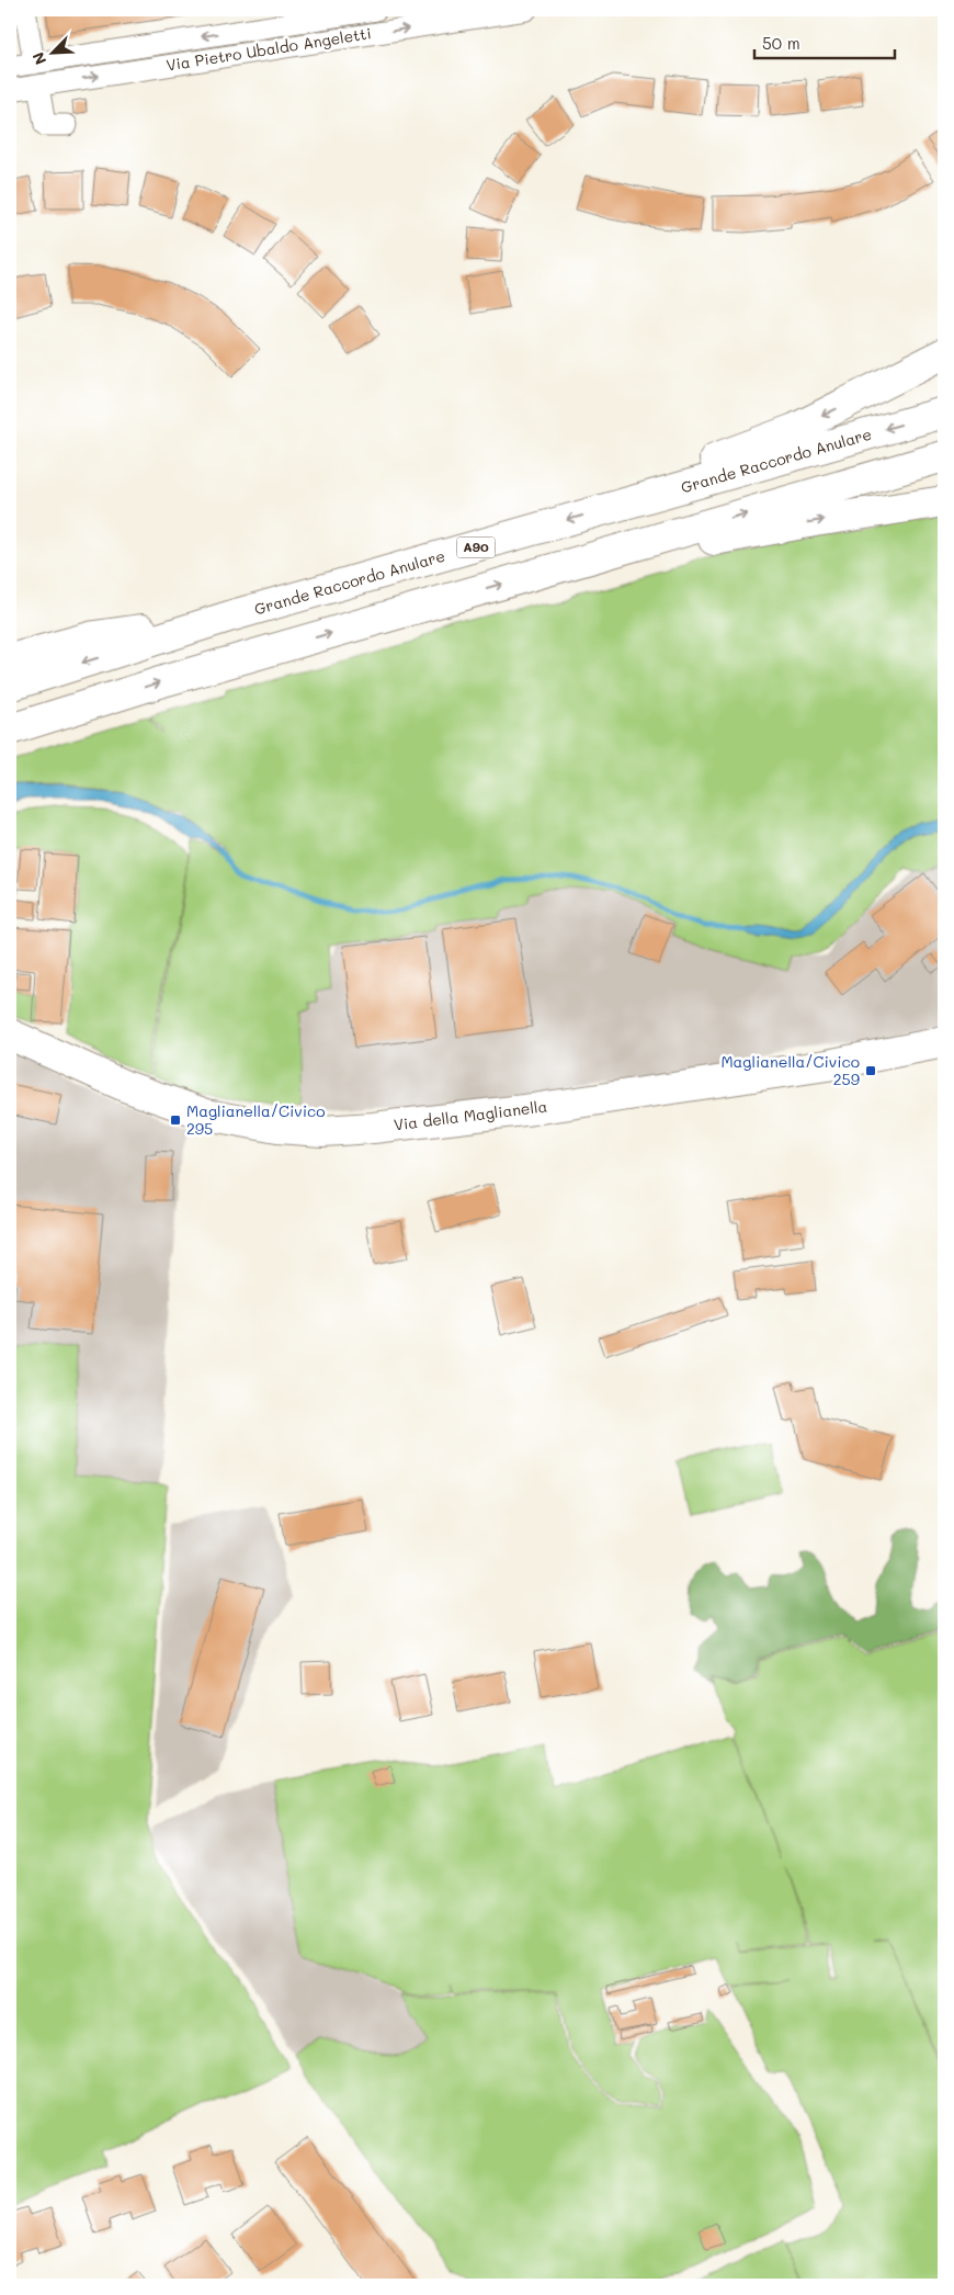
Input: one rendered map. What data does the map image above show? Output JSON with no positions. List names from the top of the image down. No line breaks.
{"streets":{"main road":["Grande Raccordo Anulare","A90","Via della Maglianella"],"street":["Via Pietro Ubaldo Angeletti"]},"places":{"transit":["Maglianella/Civico 259","Maglianella/Civico 295"]},"scale_bar":"50 m","north":"bottom left"}
